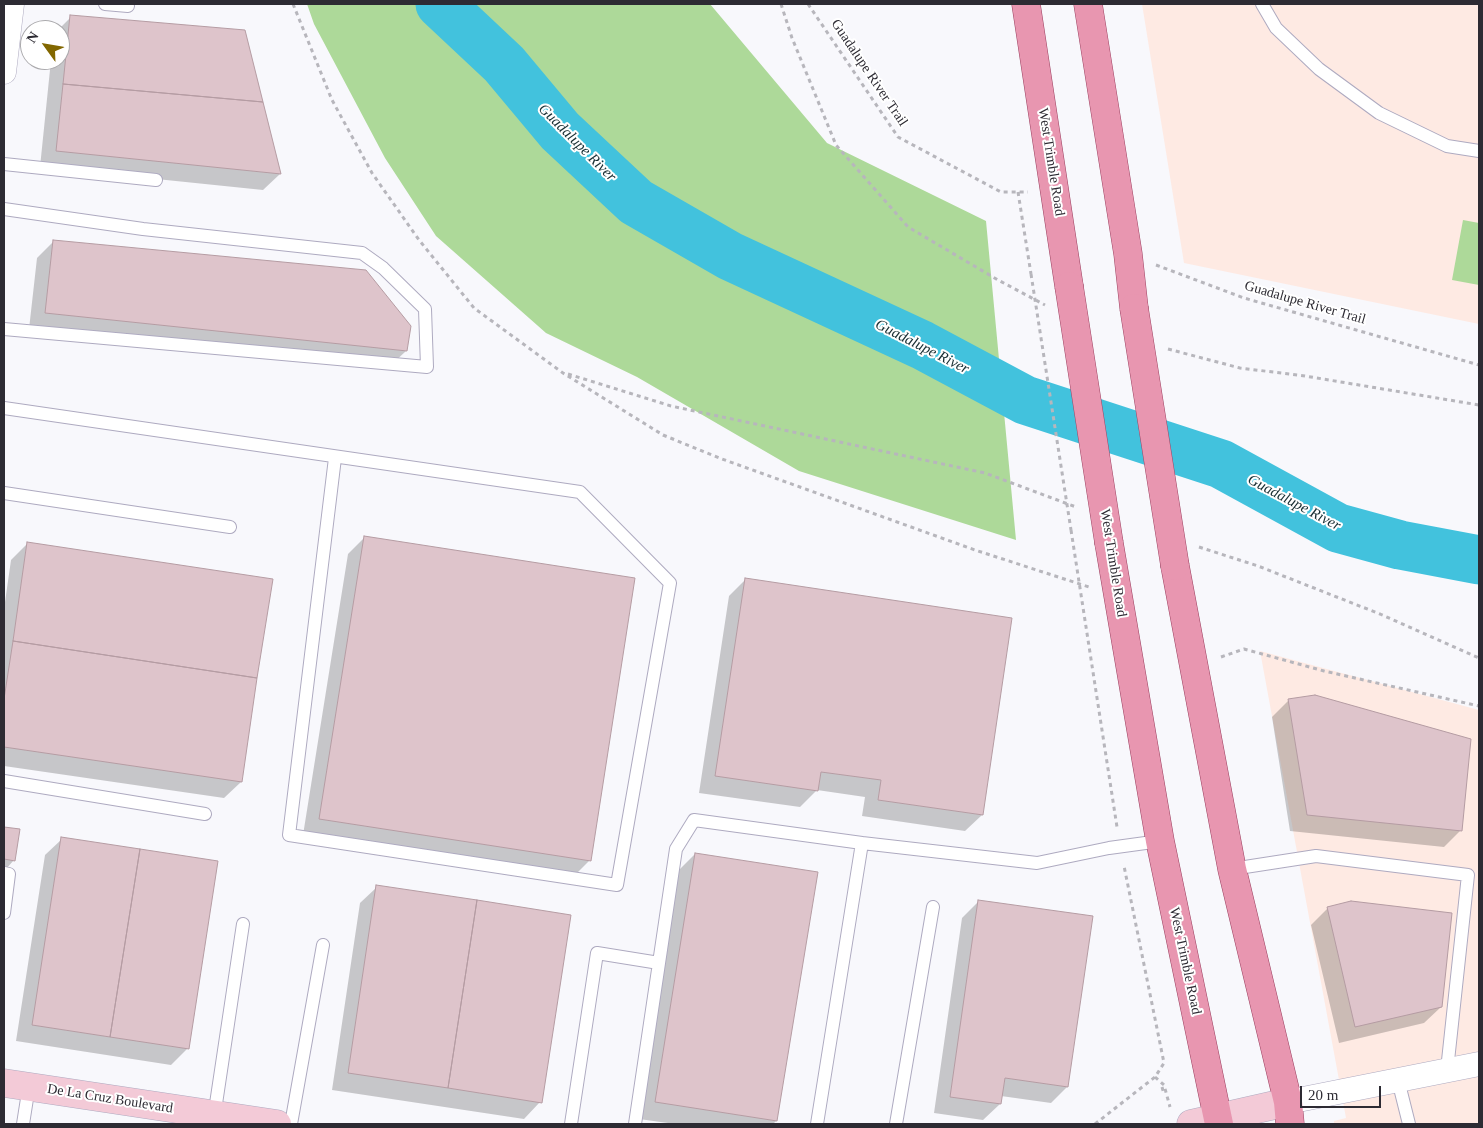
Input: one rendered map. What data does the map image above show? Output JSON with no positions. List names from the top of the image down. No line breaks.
{"streets":{"main road":["West Trimble Road","De La Cruz Boulevard"],"path":["Guadalupe River Trail"]},"crossings":[["Guadalupe River Trail","West Trimble Road"]],"water":["Guadalupe River"],"scale_bar":"20 m","north":"top left"}
